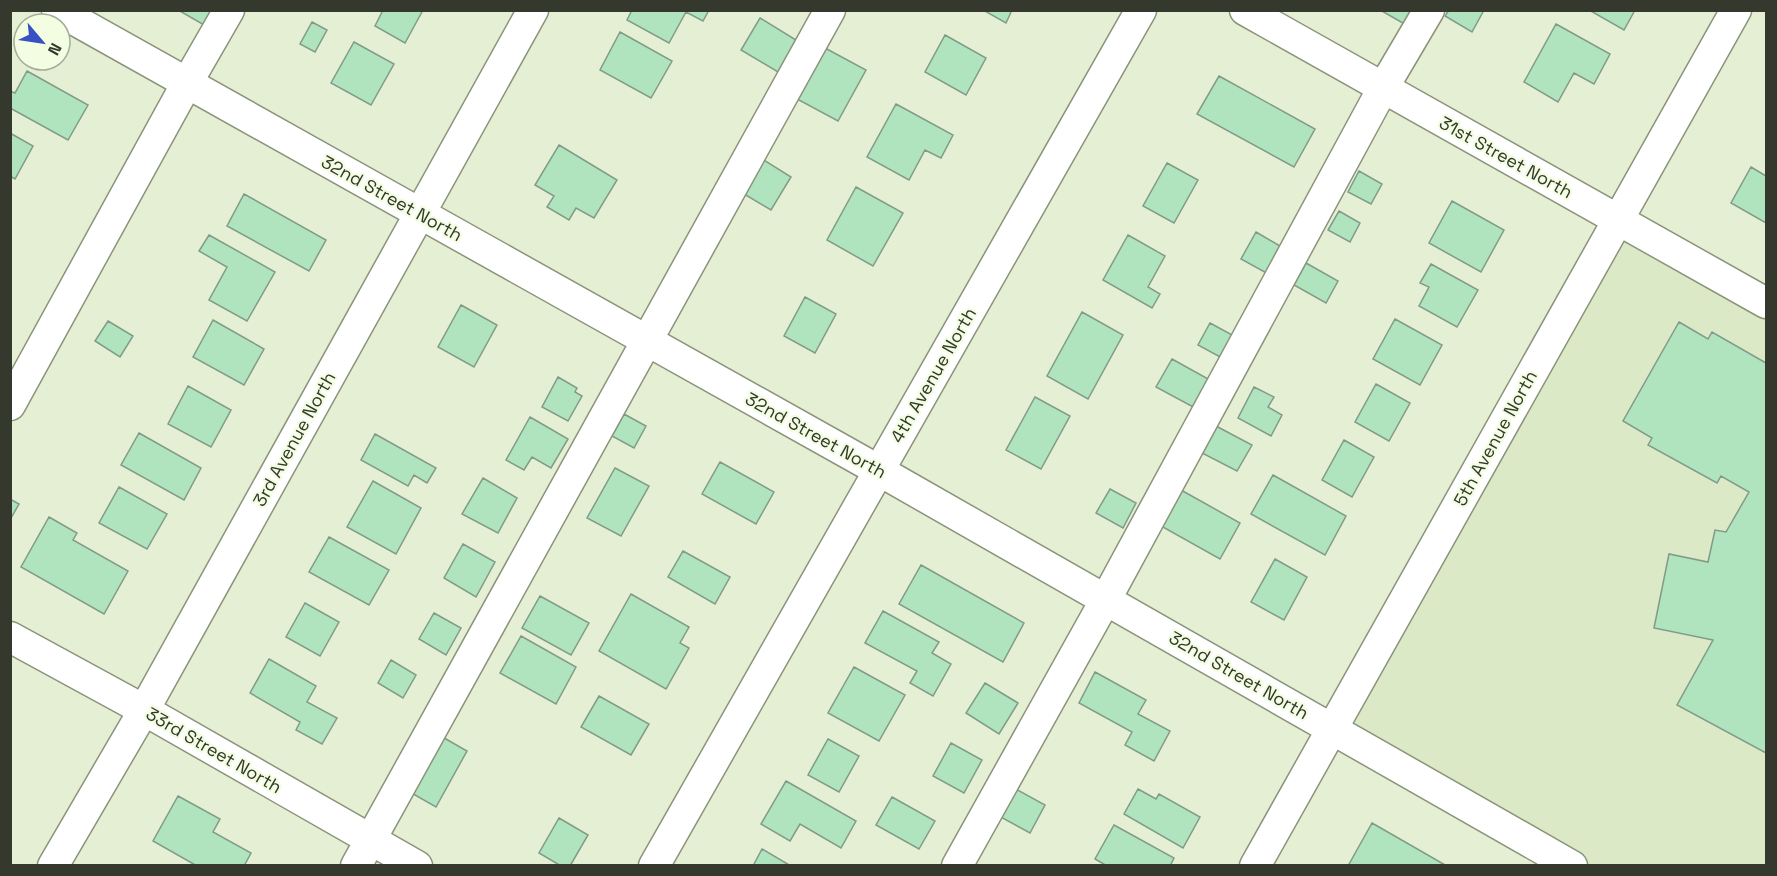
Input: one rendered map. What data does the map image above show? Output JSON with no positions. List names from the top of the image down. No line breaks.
{"streets":{"street":["31st Street North","32nd Street North","4th Avenue North","5th Avenue North","3rd Avenue North","33rd Street North"]},"crossings":[["31st Street North","5th Avenue North"],["32nd Street North","4th Avenue North"],["32nd Street North","5th Avenue North"],["32nd Street North","3rd Avenue North"],["3rd Avenue North","33rd Street North"]],"north":"bottom right"}
